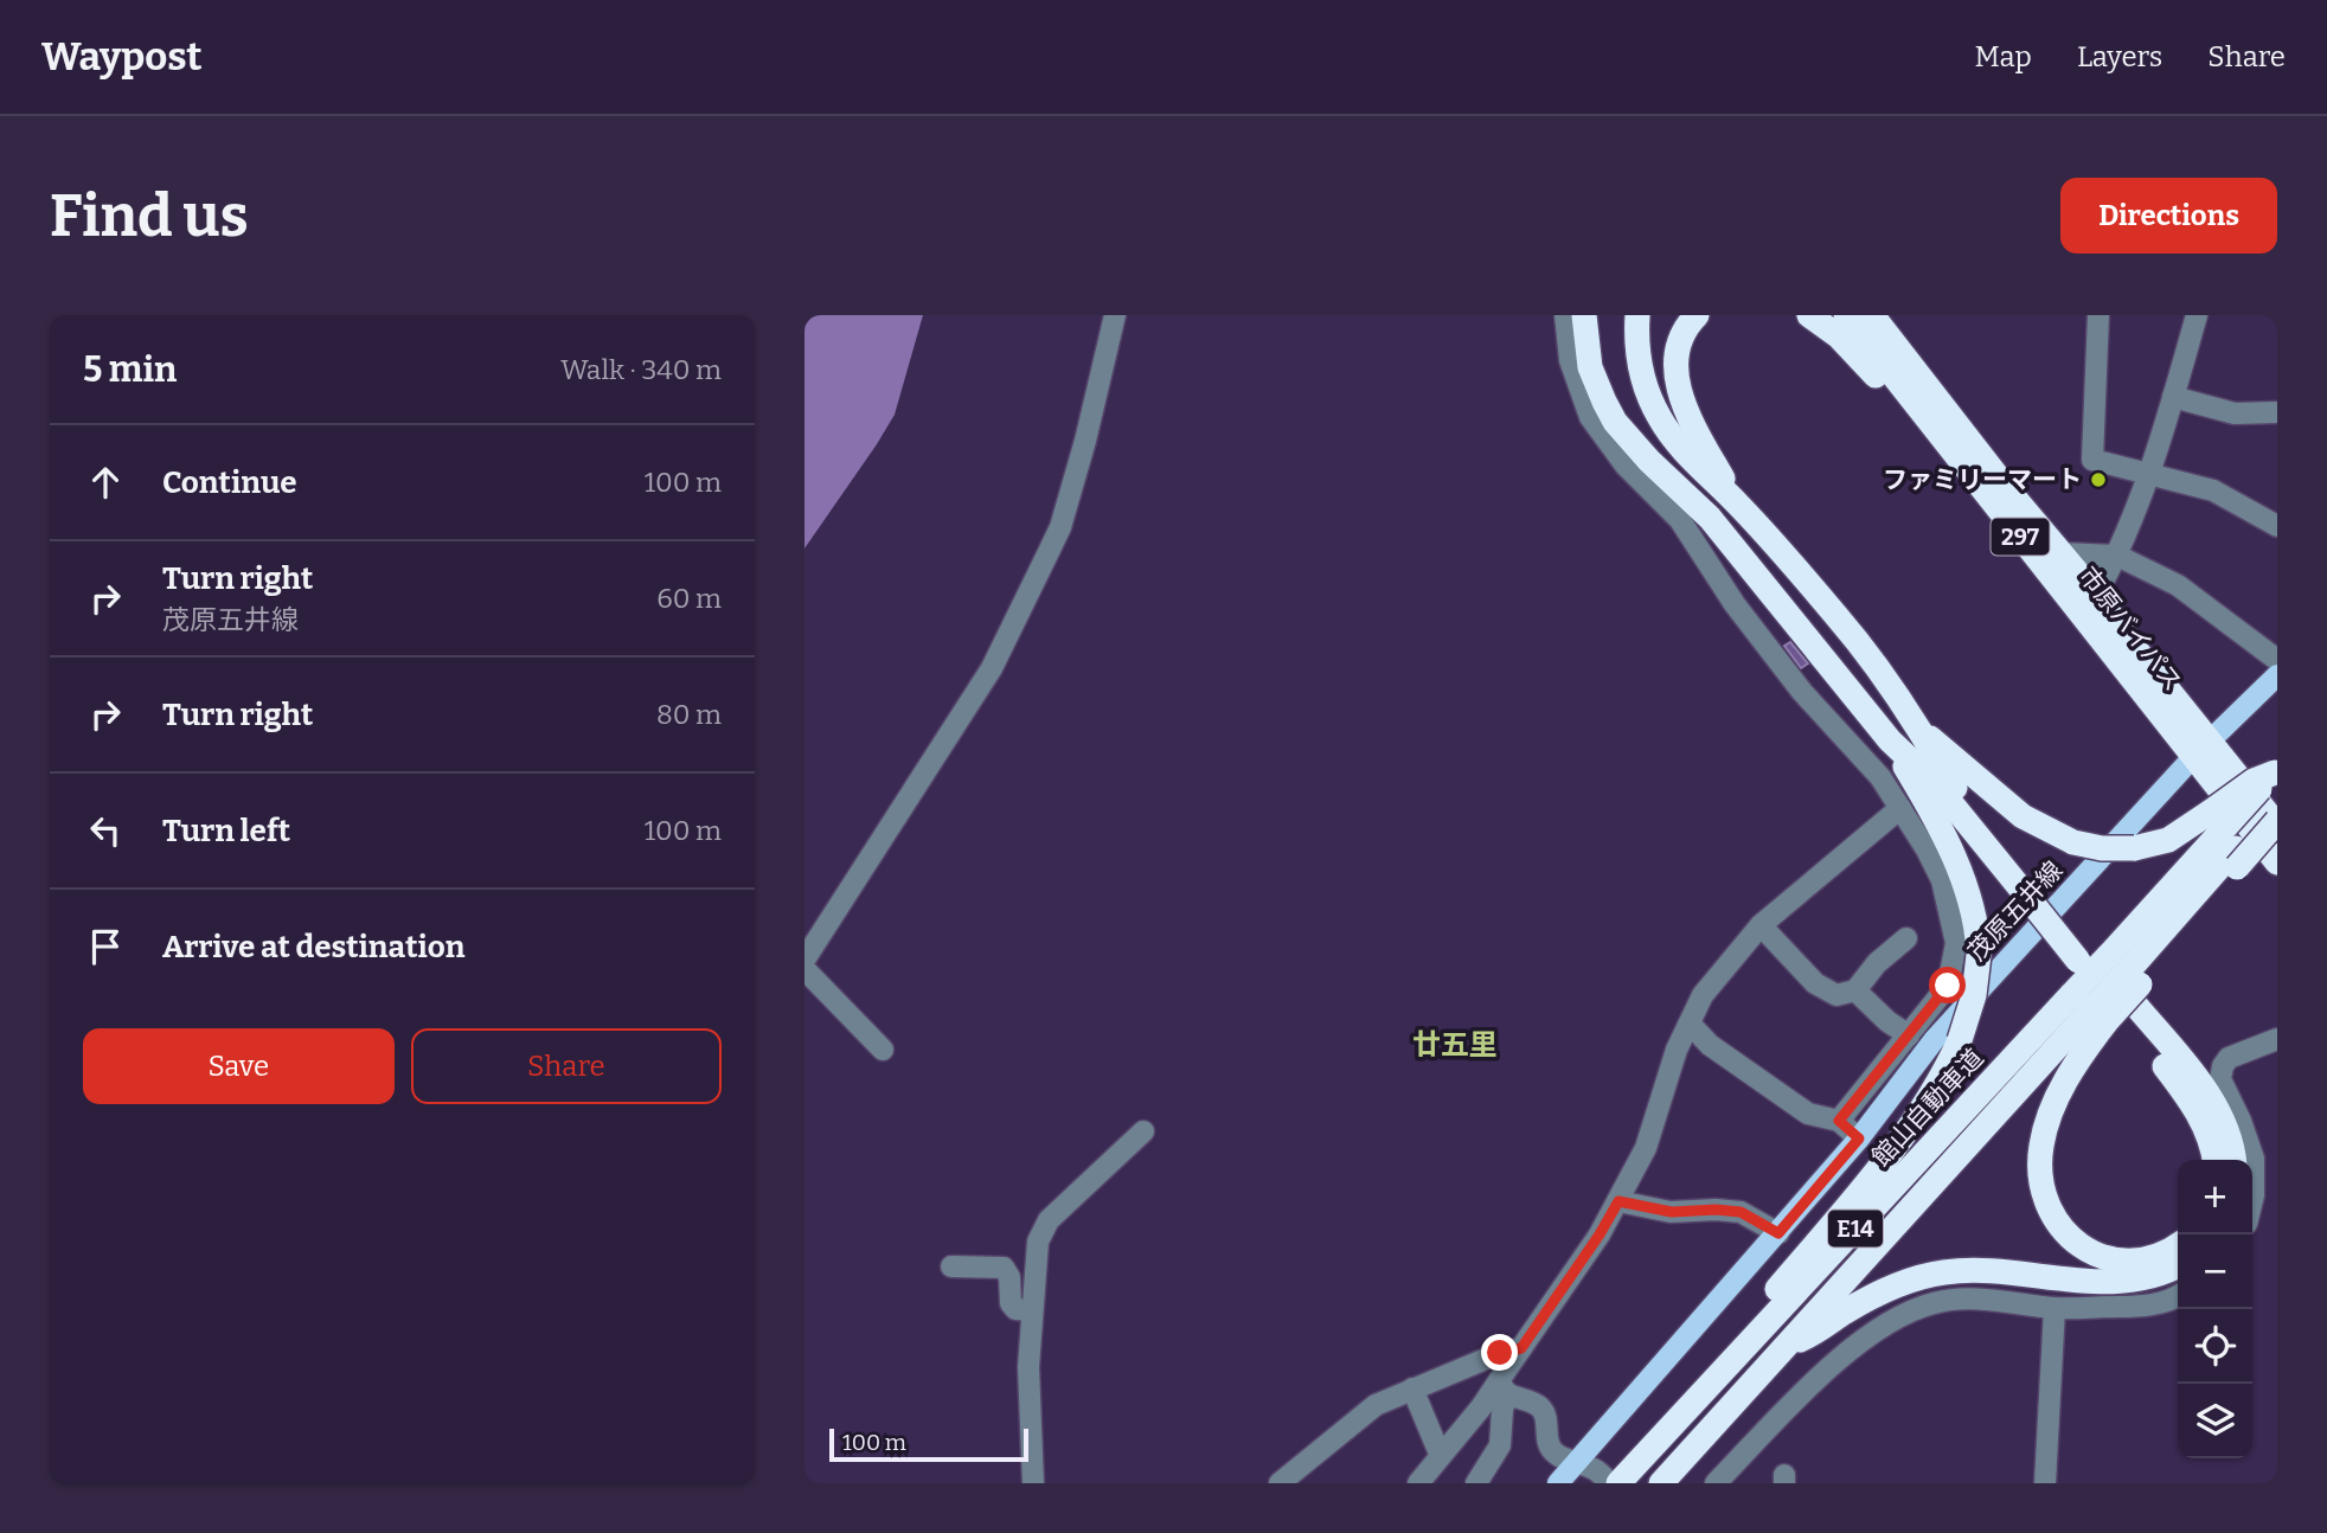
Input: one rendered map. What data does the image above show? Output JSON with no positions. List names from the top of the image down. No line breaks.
{"streets":{"highway":["297","市原バイパス","館山自動車道","E14"],"main road":["茂原五井線"]},"crossings":[["市原バイパス","茂原五井線"]],"districts":["廿五里"],"places":["ファミリーマート"],"scale_bar":"100 m","page":{"header":"Waypost","nav":["Map","Layers","Share"],"buttons":["Directions",["Save","Share"]],"title":"Find us","heading":["5 min","Walk · 340 m"],"list":[["Continue","100 m"],["Turn right","茂原五井線","60 m"],["Turn right","80 m"],["Turn left","100 m"],"Arrive at destination"],"map_buttons":["+","−"],"scale":"100 m"}}
